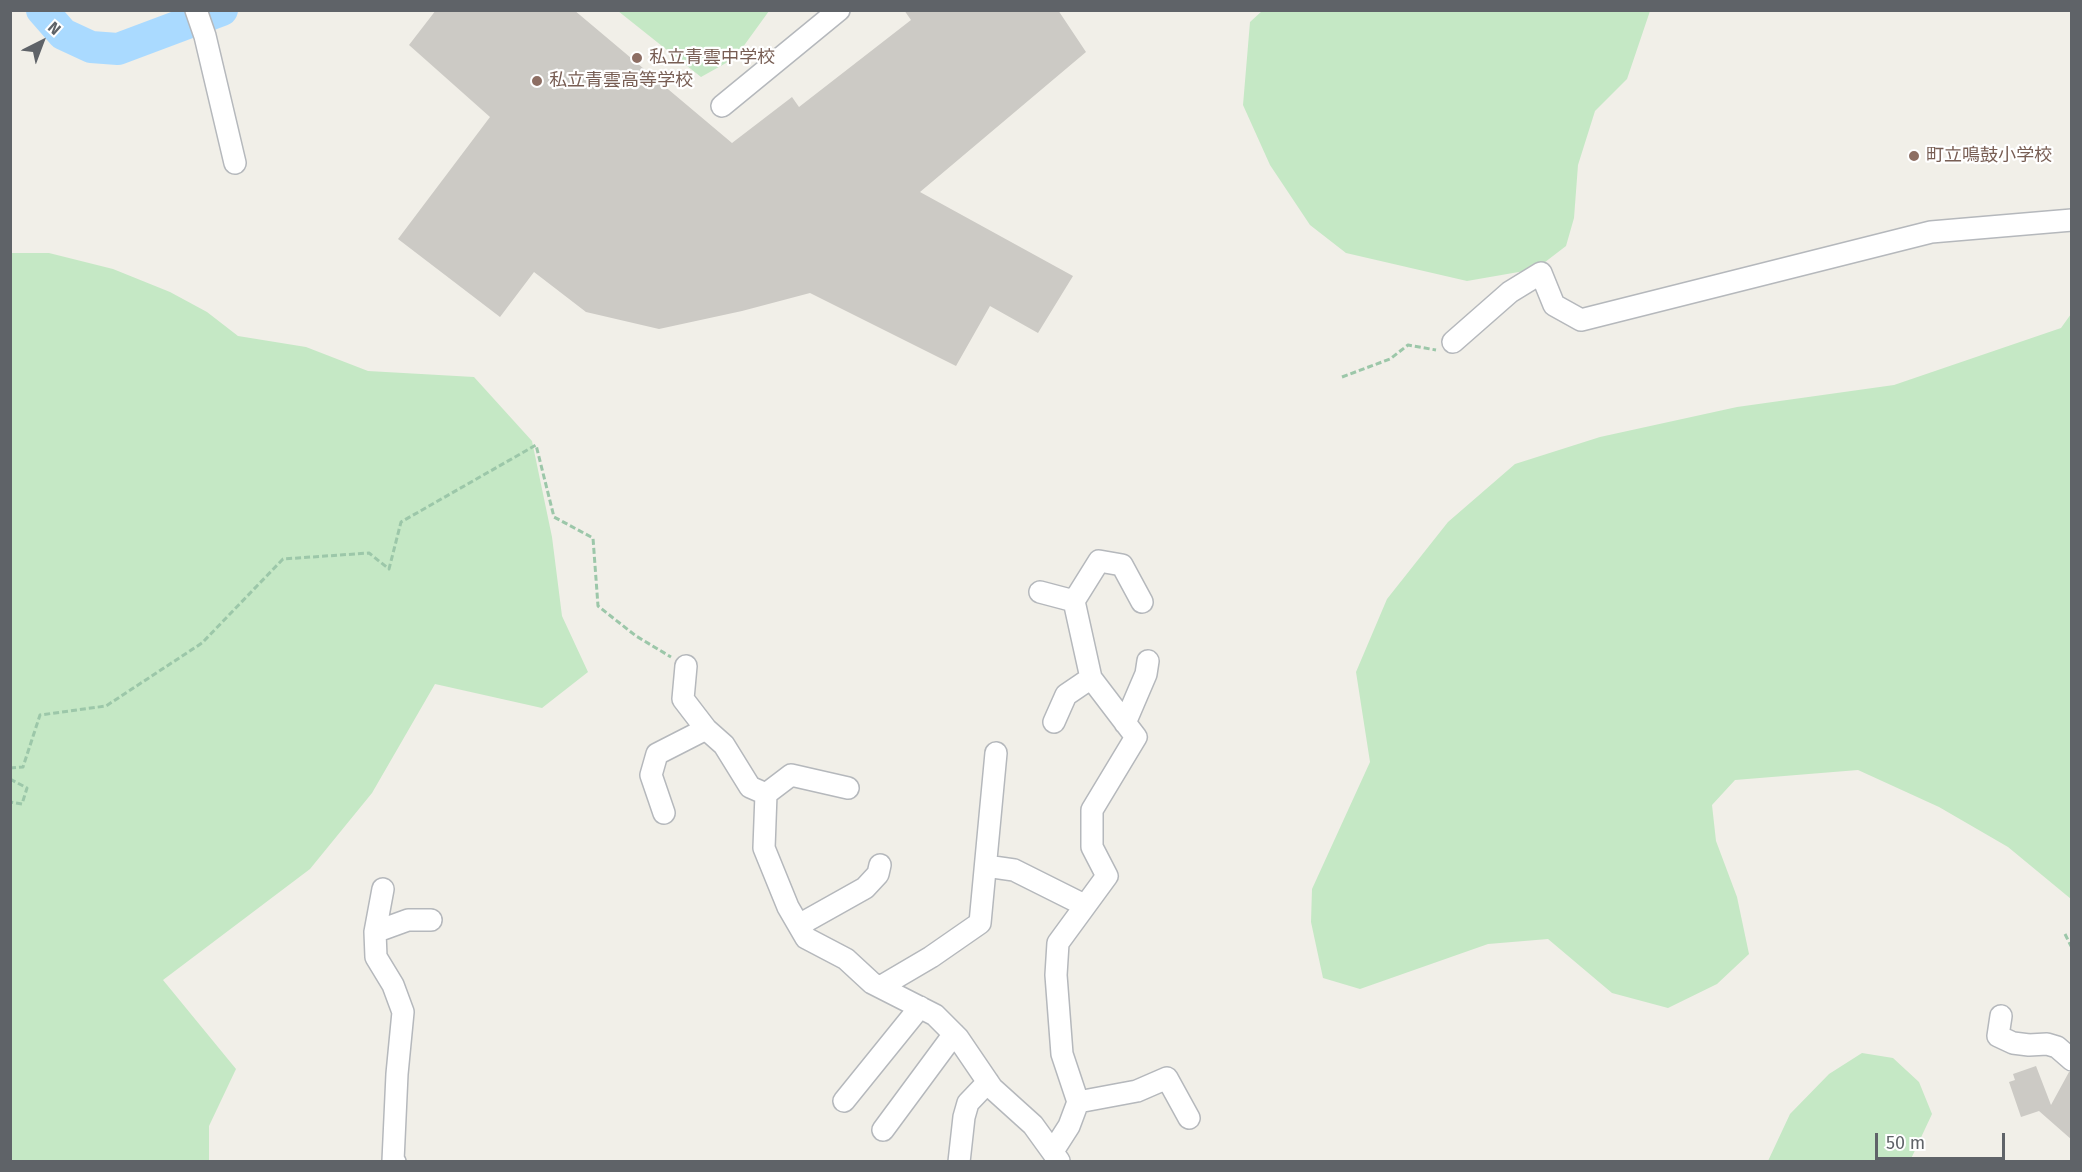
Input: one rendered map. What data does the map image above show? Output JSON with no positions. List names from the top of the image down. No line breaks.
{"places":["私立青雲中学校","私立青雲高等学校","町立鳴鼓小学校"],"scale_bar":"50 m","north":"top right"}
